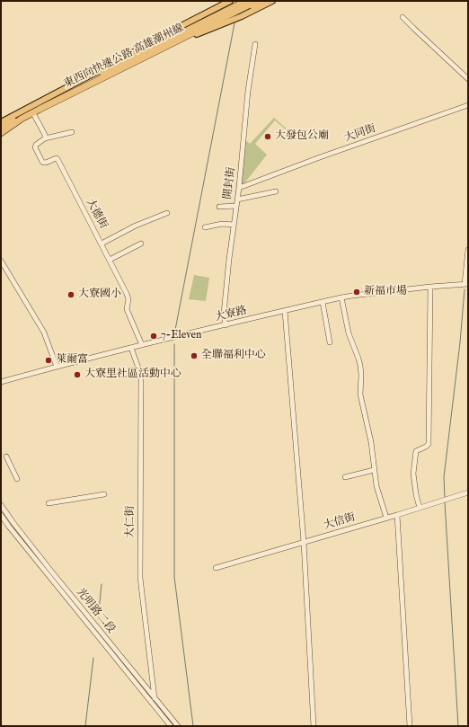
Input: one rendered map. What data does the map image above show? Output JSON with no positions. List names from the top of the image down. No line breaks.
{"streets":{"highway":["東西向快速公路 高雄潮州線"],"street":["大同街","開封街","大德街","大寮路","大仁街","大信街","光明路二段"]},"crossings":[["大同街","開封街"],["開封街","大寮路"],["大德街","大寮路"],["大寮路","大仁街"],["大仁街","光明路二段"]],"places":["大發包公廟","新福市場","大寮國小","7-Eleven","全聯福利中心","萊爾富","大寮里社區活動中心"]}
